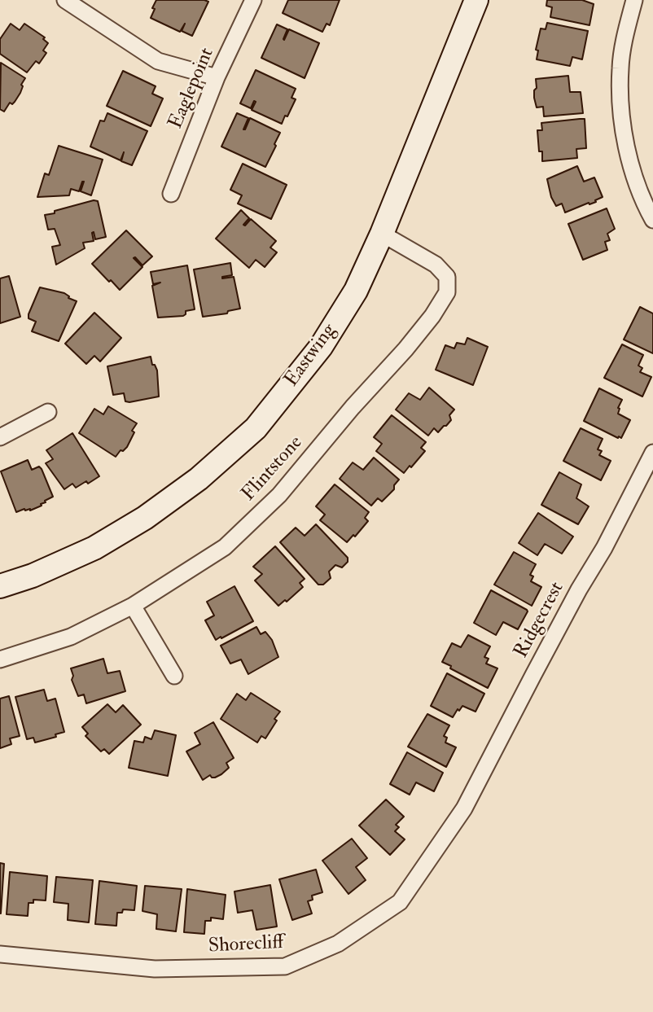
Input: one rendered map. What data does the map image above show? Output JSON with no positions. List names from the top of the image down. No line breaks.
{"streets":{"street":["Eaglepoint","Eastwing","Flintstone","Ridgecrest","Shorecliff"]},"crossings":[["Eastwing","Flintstone"],["Ridgecrest","Shorecliff"]]}
